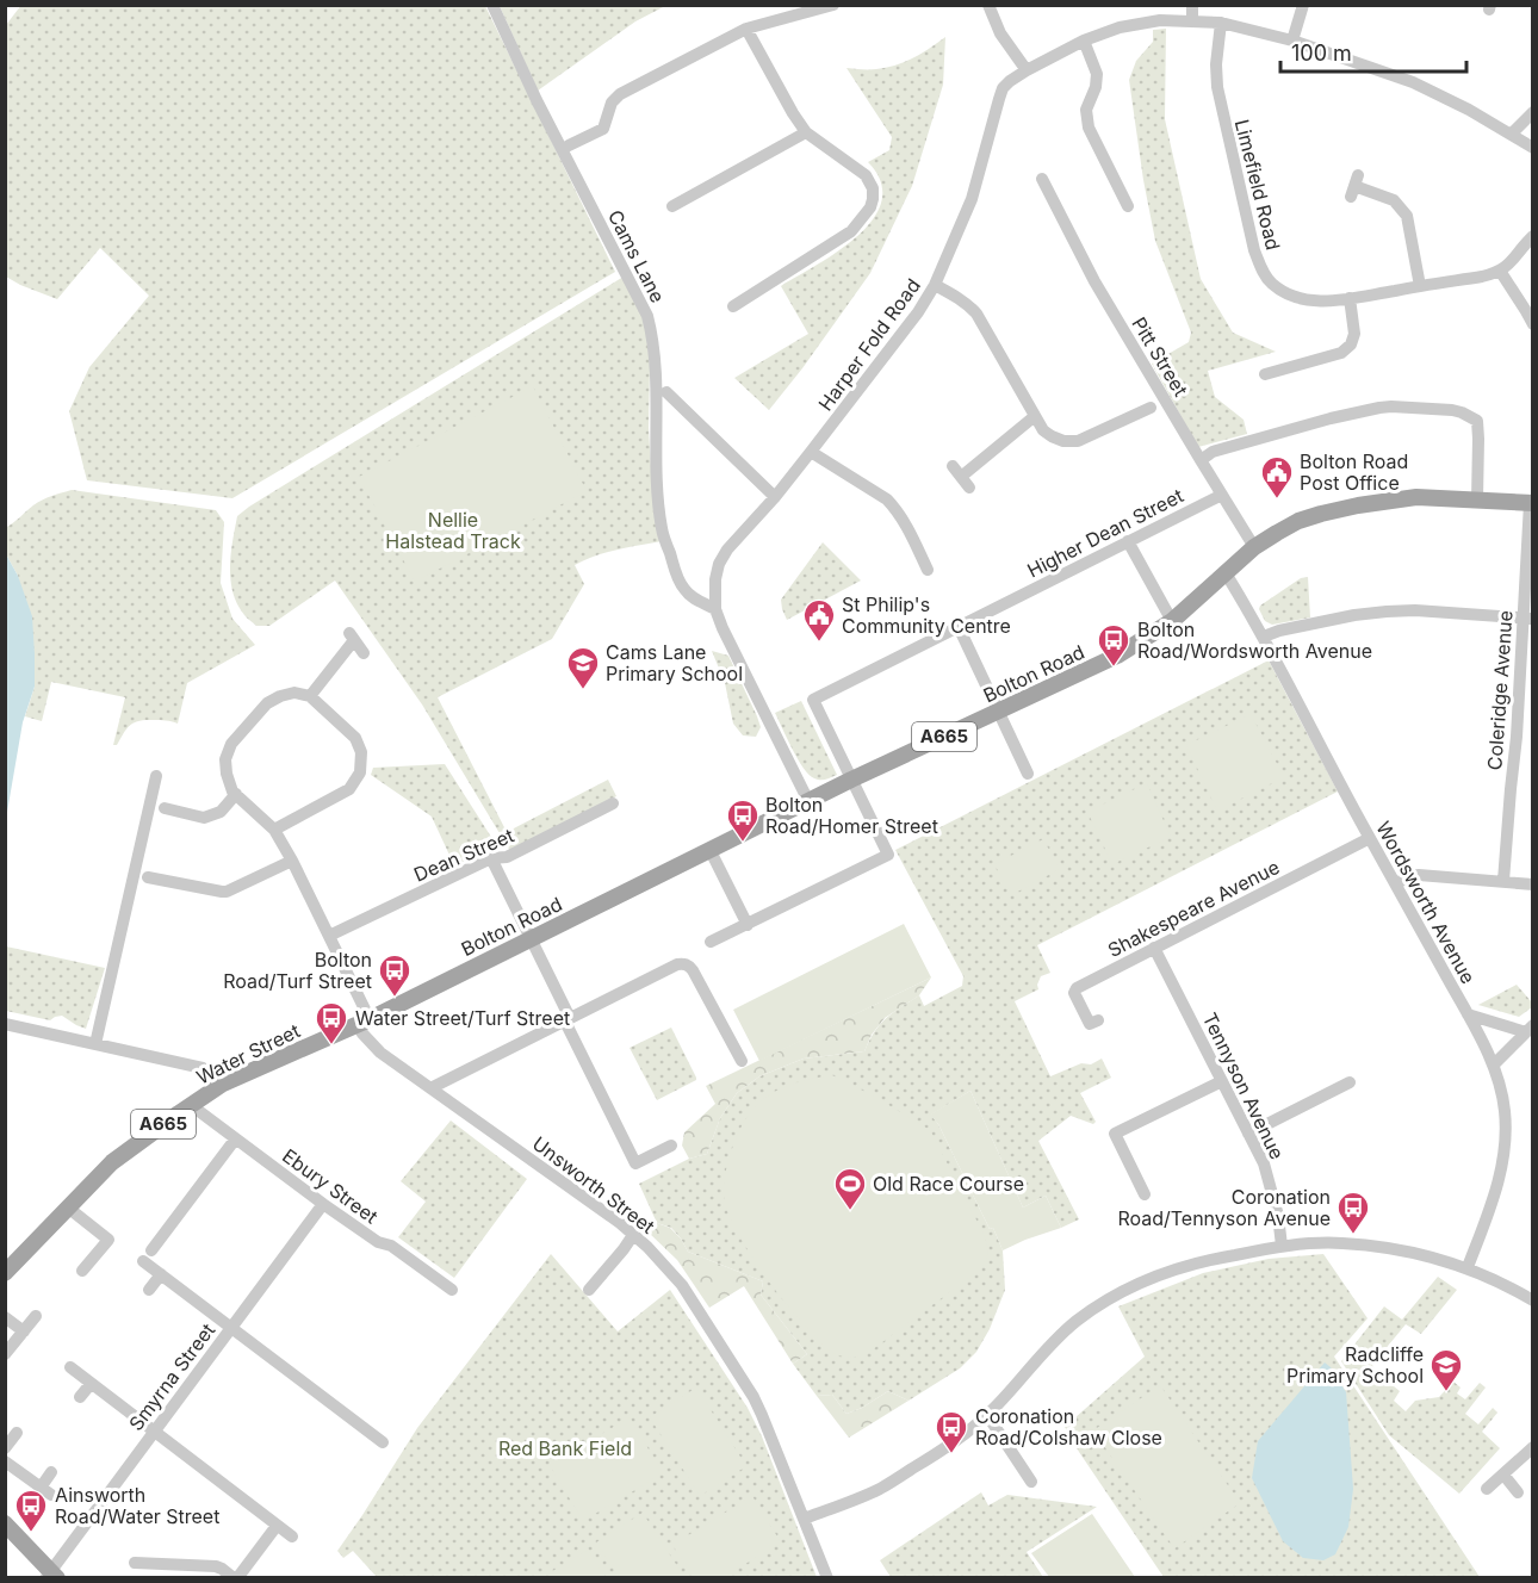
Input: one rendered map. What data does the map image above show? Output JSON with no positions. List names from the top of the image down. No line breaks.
{"streets":{"main road":["Bolton Road","A665","Water Street"],"street":["Limefield Road","Cams Lane","Harper Fold Road","Pitt Street","Higher Dean Street","Coleridge Avenue","Dean Street","Wordsworth Avenue","Shakespeare Avenue","Tennyson Avenue","Unsworth Street","Ebury Street","Smyrna Street"]},"crossings":[["Limefield Road","Harper Fold Road"],["Cams Lane","Harper Fold Road"],["Harper Fold Road","Bolton Road"],["Pitt Street","Higher Dean Street"],["Pitt Street","Bolton Road"],["Higher Dean Street","Bolton Road"],["Bolton Road","Coleridge Avenue"],["Bolton Road","Wordsworth Avenue"],["Bolton Road","Water Street"],["Bolton Road","Unsworth Street"],["Dean Street","Unsworth Street"],["Wordsworth Avenue","Shakespeare Avenue"],["Shakespeare Avenue","Tennyson Avenue"],["Water Street","Unsworth Street"],["Water Street","Ebury Street"],["Ebury Street","Smyrna Street"]],"parks":["Nellie Halstead Track","Red Bank Field"],"places":{"public building":["Bolton Road Post Office","St Philip's Community Centre"],"bus stop":["Bolton Road/Wordsworth Avenue","Bolton Road/Homer Street","Bolton Road/Turf Street","Water Street/Turf Street","Coronation Road/Tennyson Avenue","Coronation Road/Colshaw Close","Ainsworth Road/Water Street"],"school or university":["Cams Lane Primary School","Radcliffe Primary School"],"sports":["Old Race Course"]},"scale_bar":"100 m"}
